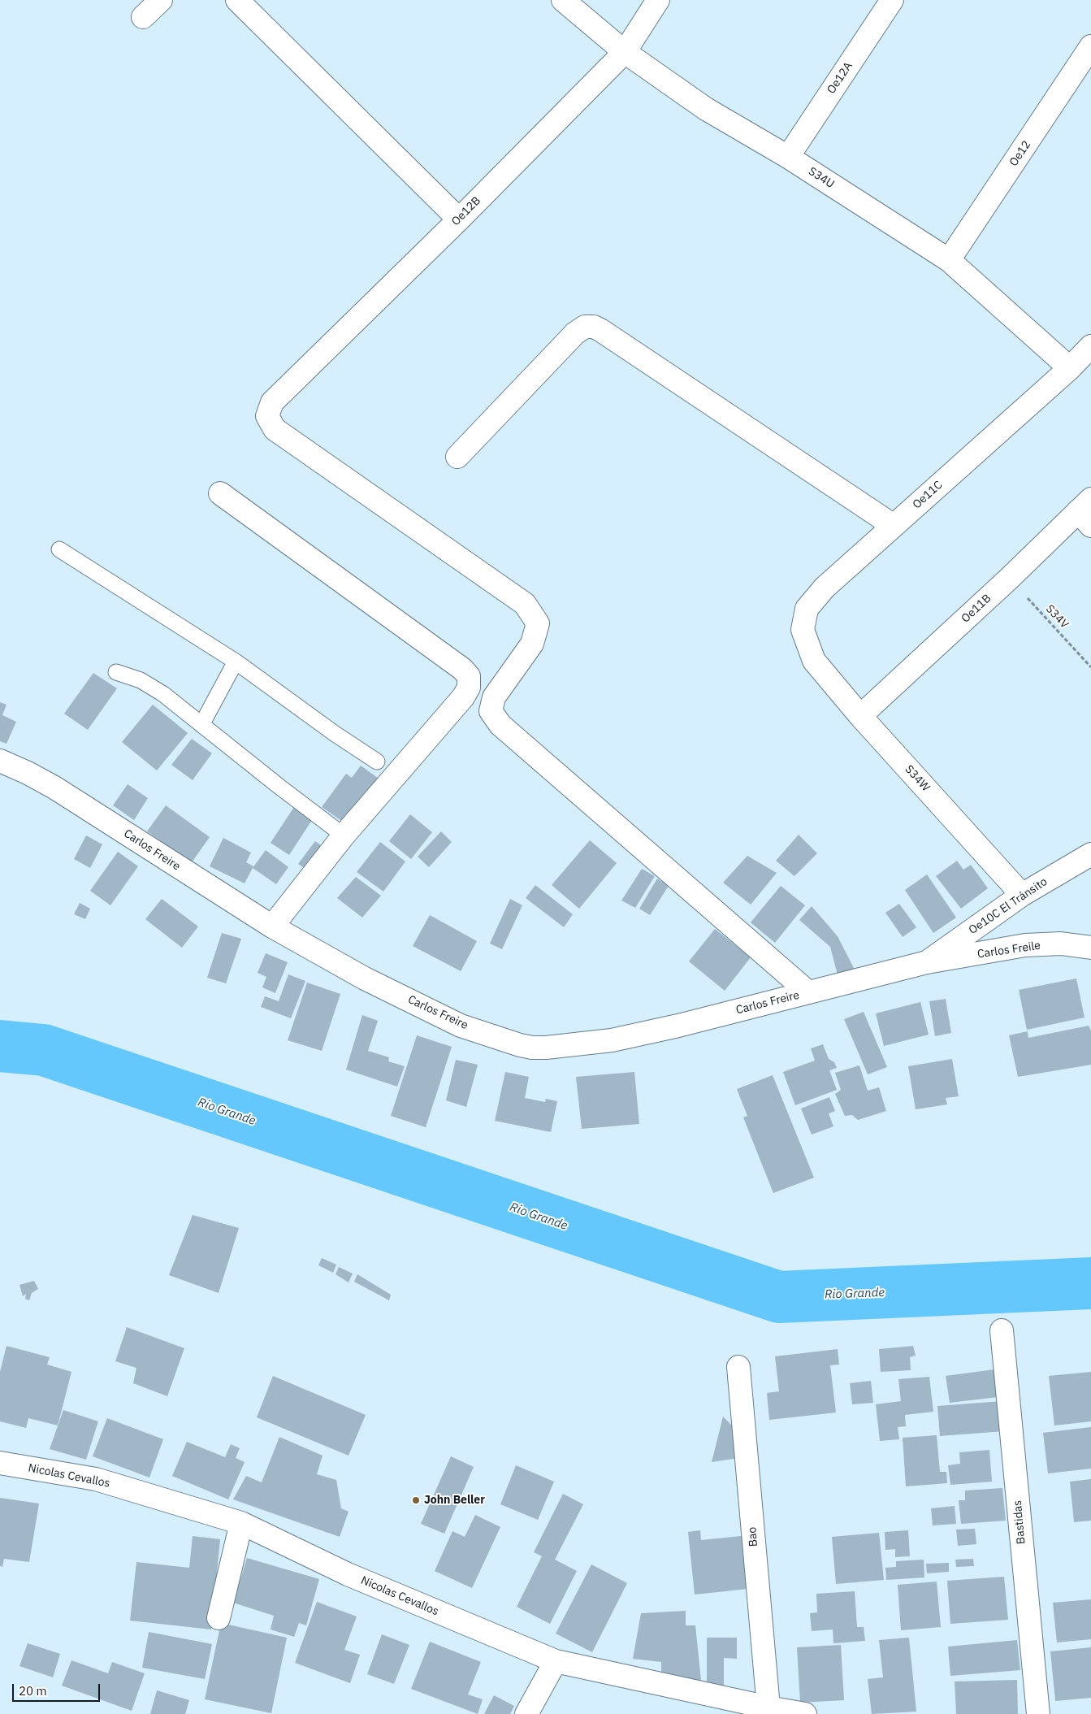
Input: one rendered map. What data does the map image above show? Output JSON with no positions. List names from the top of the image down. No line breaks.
{"streets":{"street":["Oe12A","Oe12","S34U","Oe12B","Oe11C","Oe11B","S34W","Carlos Freire","Oe10C El Tránsito","Carlos Freile","Nicolas Cevallos","Bastidas","Bao"],"path":["S34V"]},"crossings":[["Oe12A","S34U"],["Oe12","S34U"],["S34U","Oe12B"],["S34U","Oe11C"],["Oe12B","Carlos Freire"],["Oe11C","S34W"],["Oe11B","S34V"],["Oe11B","S34W"],["S34W","Oe10C El Tránsito"],["Carlos Freire","Oe10C El Tránsito"],["Carlos Freire","Carlos Freile"],["Oe10C El Tránsito","Carlos Freile"],["Nicolas Cevallos","Bao"]],"water":["Rio Grande"],"places":["John Beller"],"scale_bar":"20 m"}
